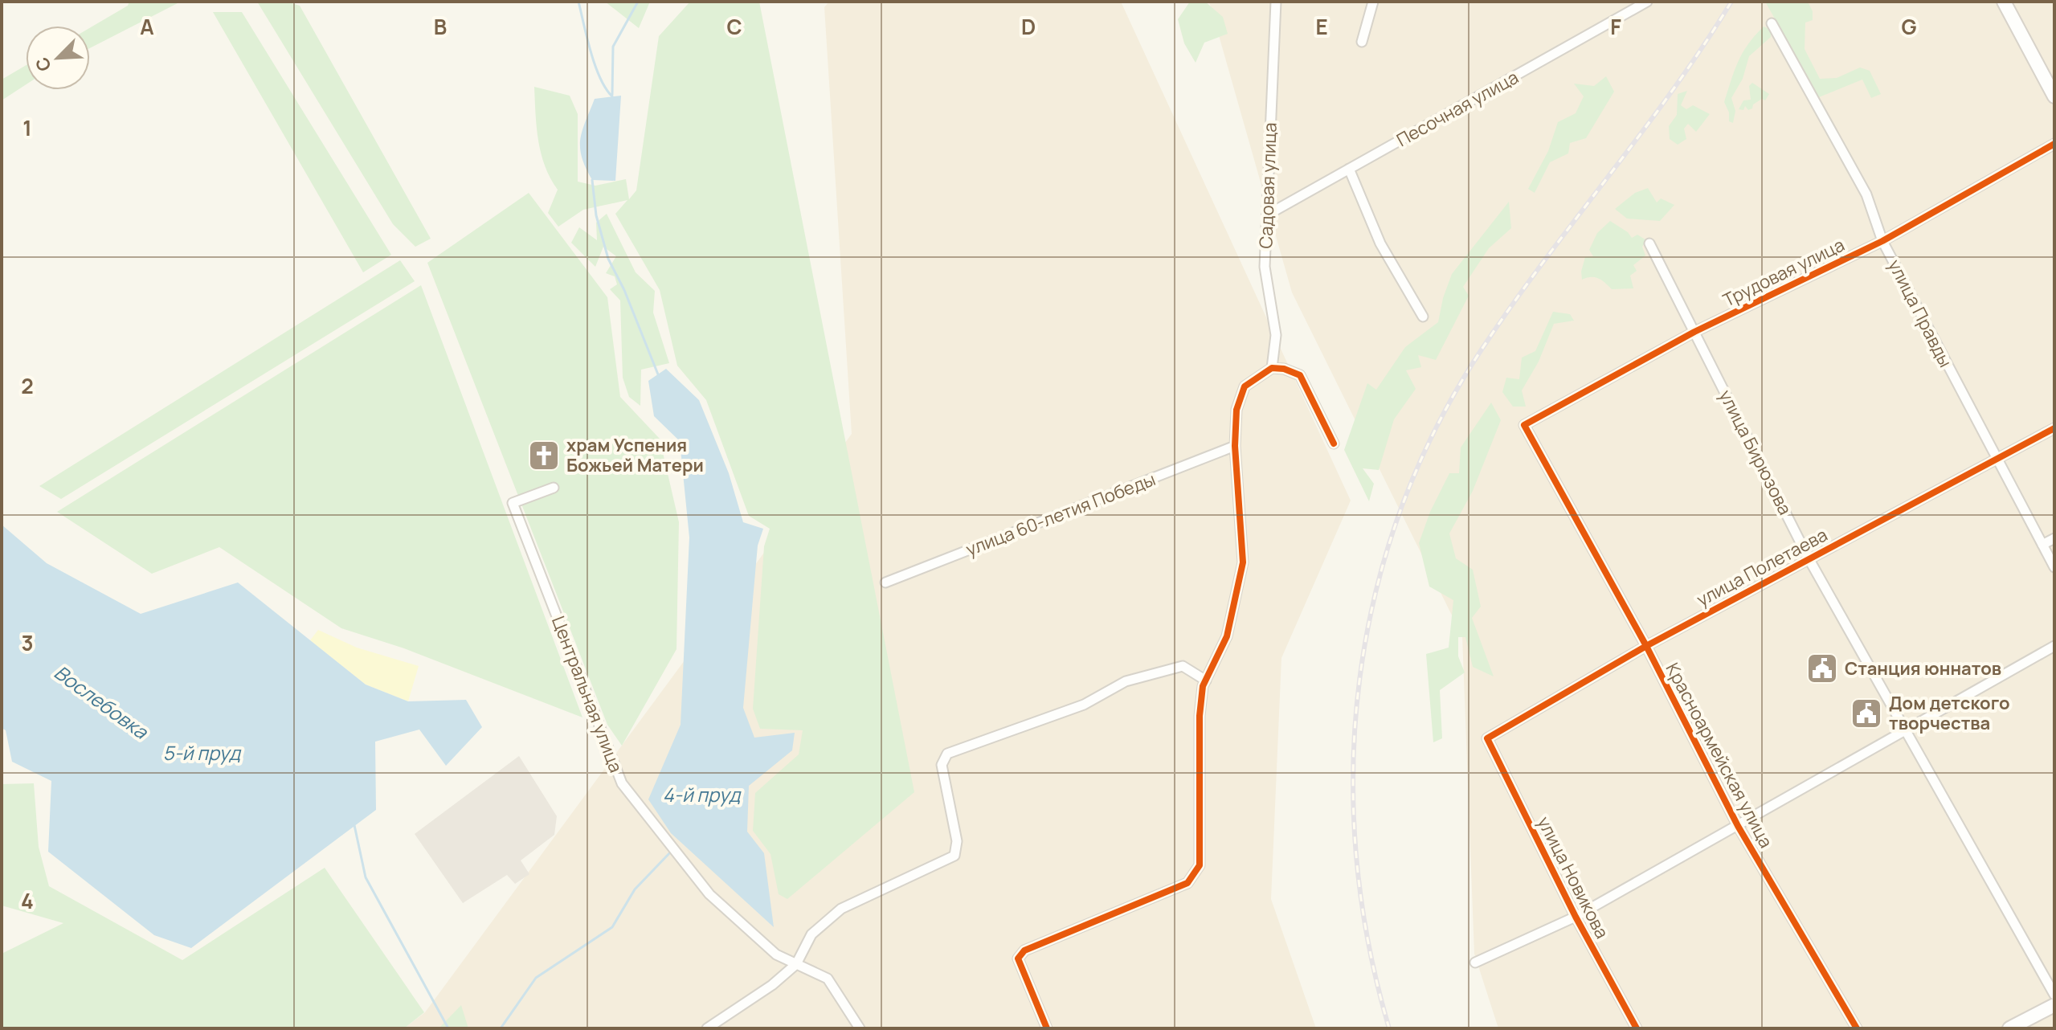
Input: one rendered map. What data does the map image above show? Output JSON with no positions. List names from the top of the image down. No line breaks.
{"streets":{"street":["Песочная улица","Садовая улица","Трудовая улица","улица Правды","улица Бирюзова","улица 60-летия Победы","улица Полетаева","Центральная улица","Красноармейская улица","улица Новикова"]},"crossings":[["Песочная улица","Садовая улица"],["Трудовая улица","улица Правды"],["Трудовая улица","улица Бирюзова"],["Трудовая улица","Красноармейская улица"],["улица Правды","улица Полетаева"],["улица Бирюзова","улица Полетаева"],["улица Полетаева","Красноармейская улица"],["улица Полетаева","улица Новикова"]],"water":["Вослебовка","5-й пруд","4-й пруд"],"places":{"church":["храм Успения Божьей Матери"],"public building":["Станция юннатов","Дом детского творчества"]},"north":"bottom left","grid":{"columns":["A","B","C","D","E","F","G"],"rows":["1","2","3","4"]}}
